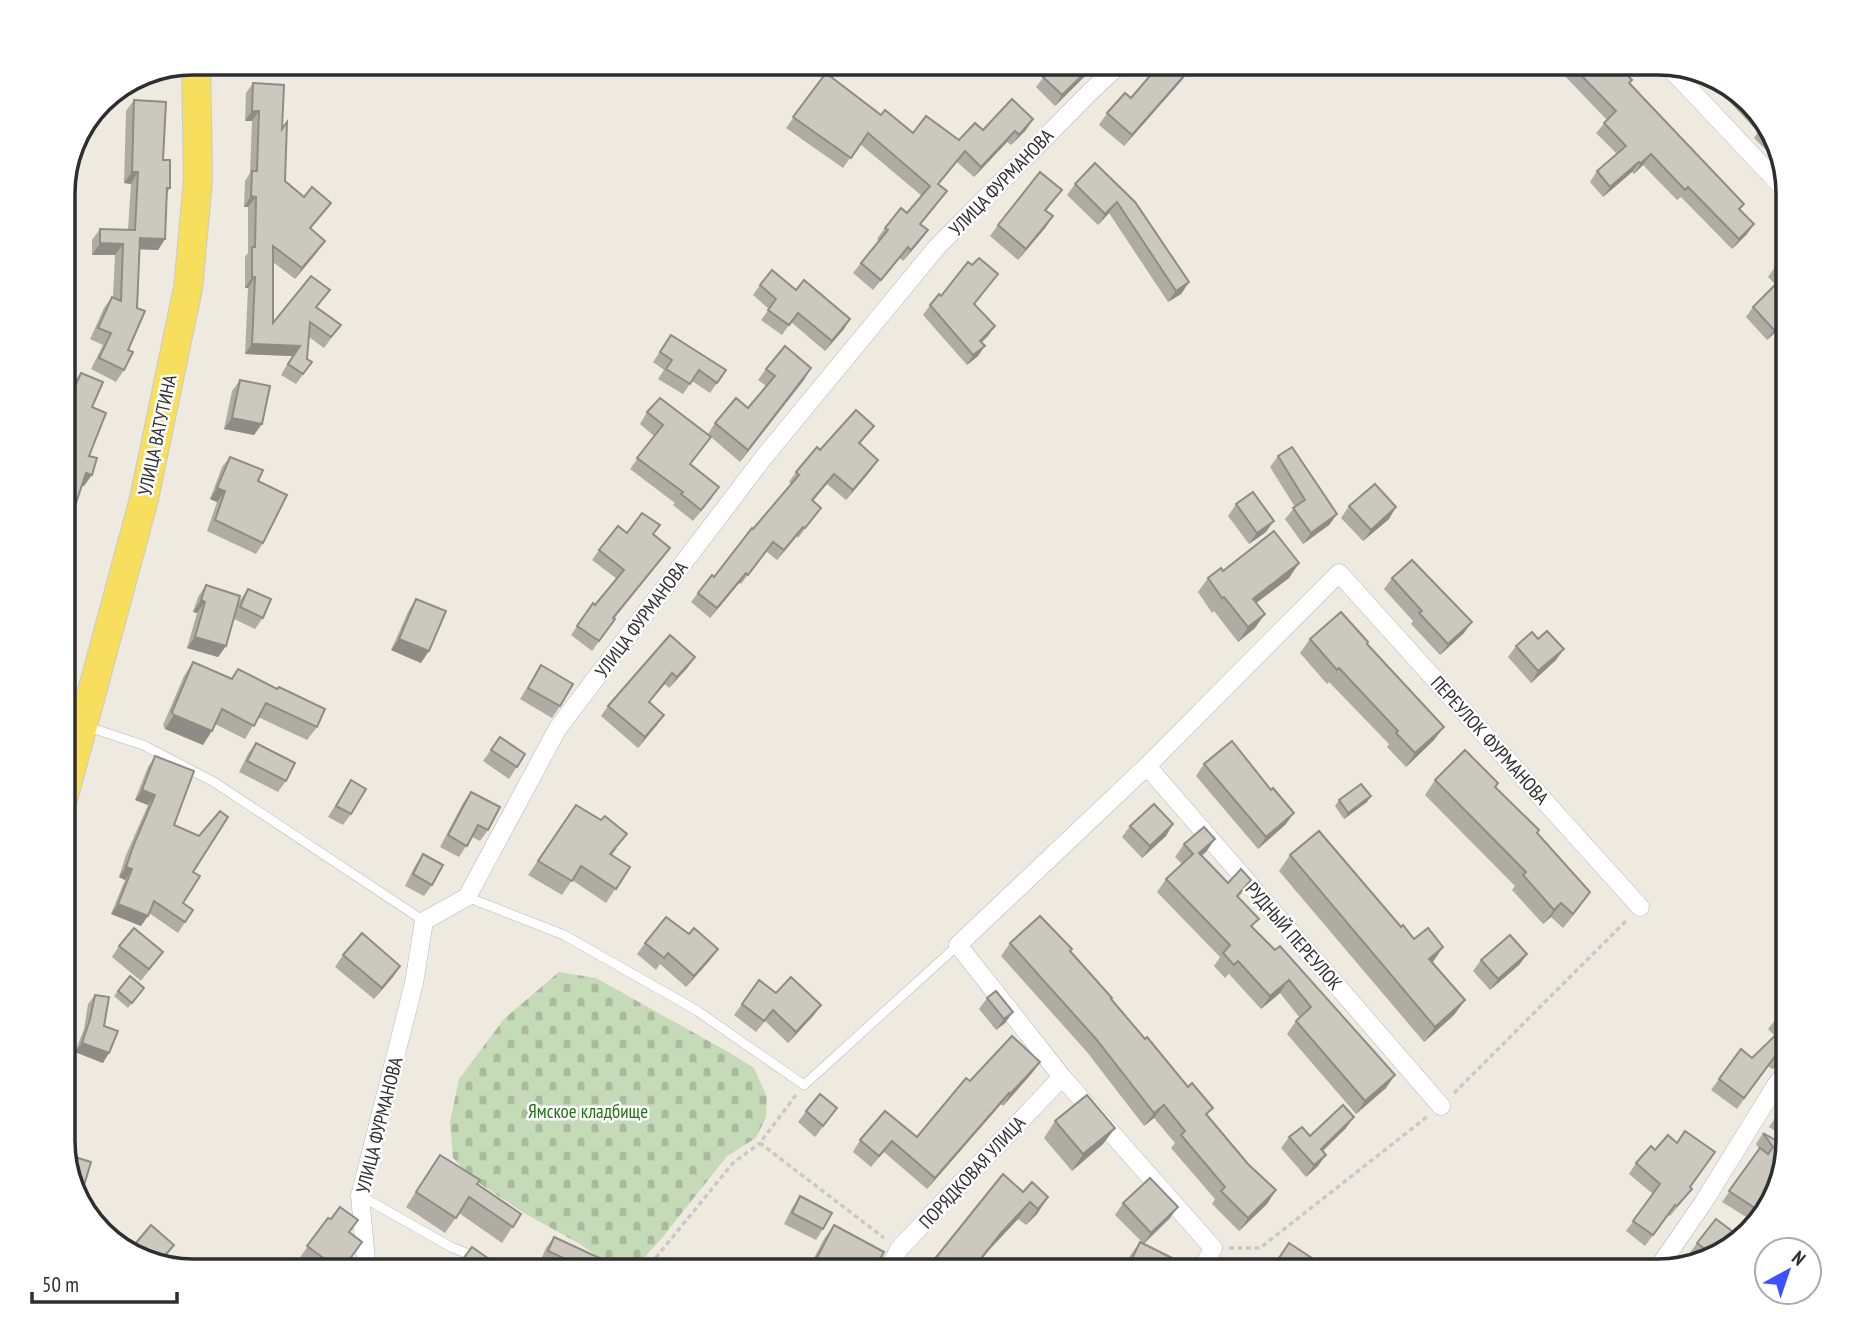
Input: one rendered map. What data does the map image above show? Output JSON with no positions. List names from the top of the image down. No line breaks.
{"streets":{"main road":["УЛИЦА ВАТУТИНА"],"street":["УЛИЦА ФУРМАНОВА","ПЕРЕУЛОК ФУРМАНОВА","РУДНЫЙ ПЕРЕУЛОК","ПОРЯДКОВАЯ УЛИЦА"]},"crossings":[["ПЕРЕУЛОК ФУРМАНОВА","РУДНЫЙ ПЕРЕУЛОК"]],"parks":["Ямское кладбище"],"scale_bar":"50 m","north":"top right"}
